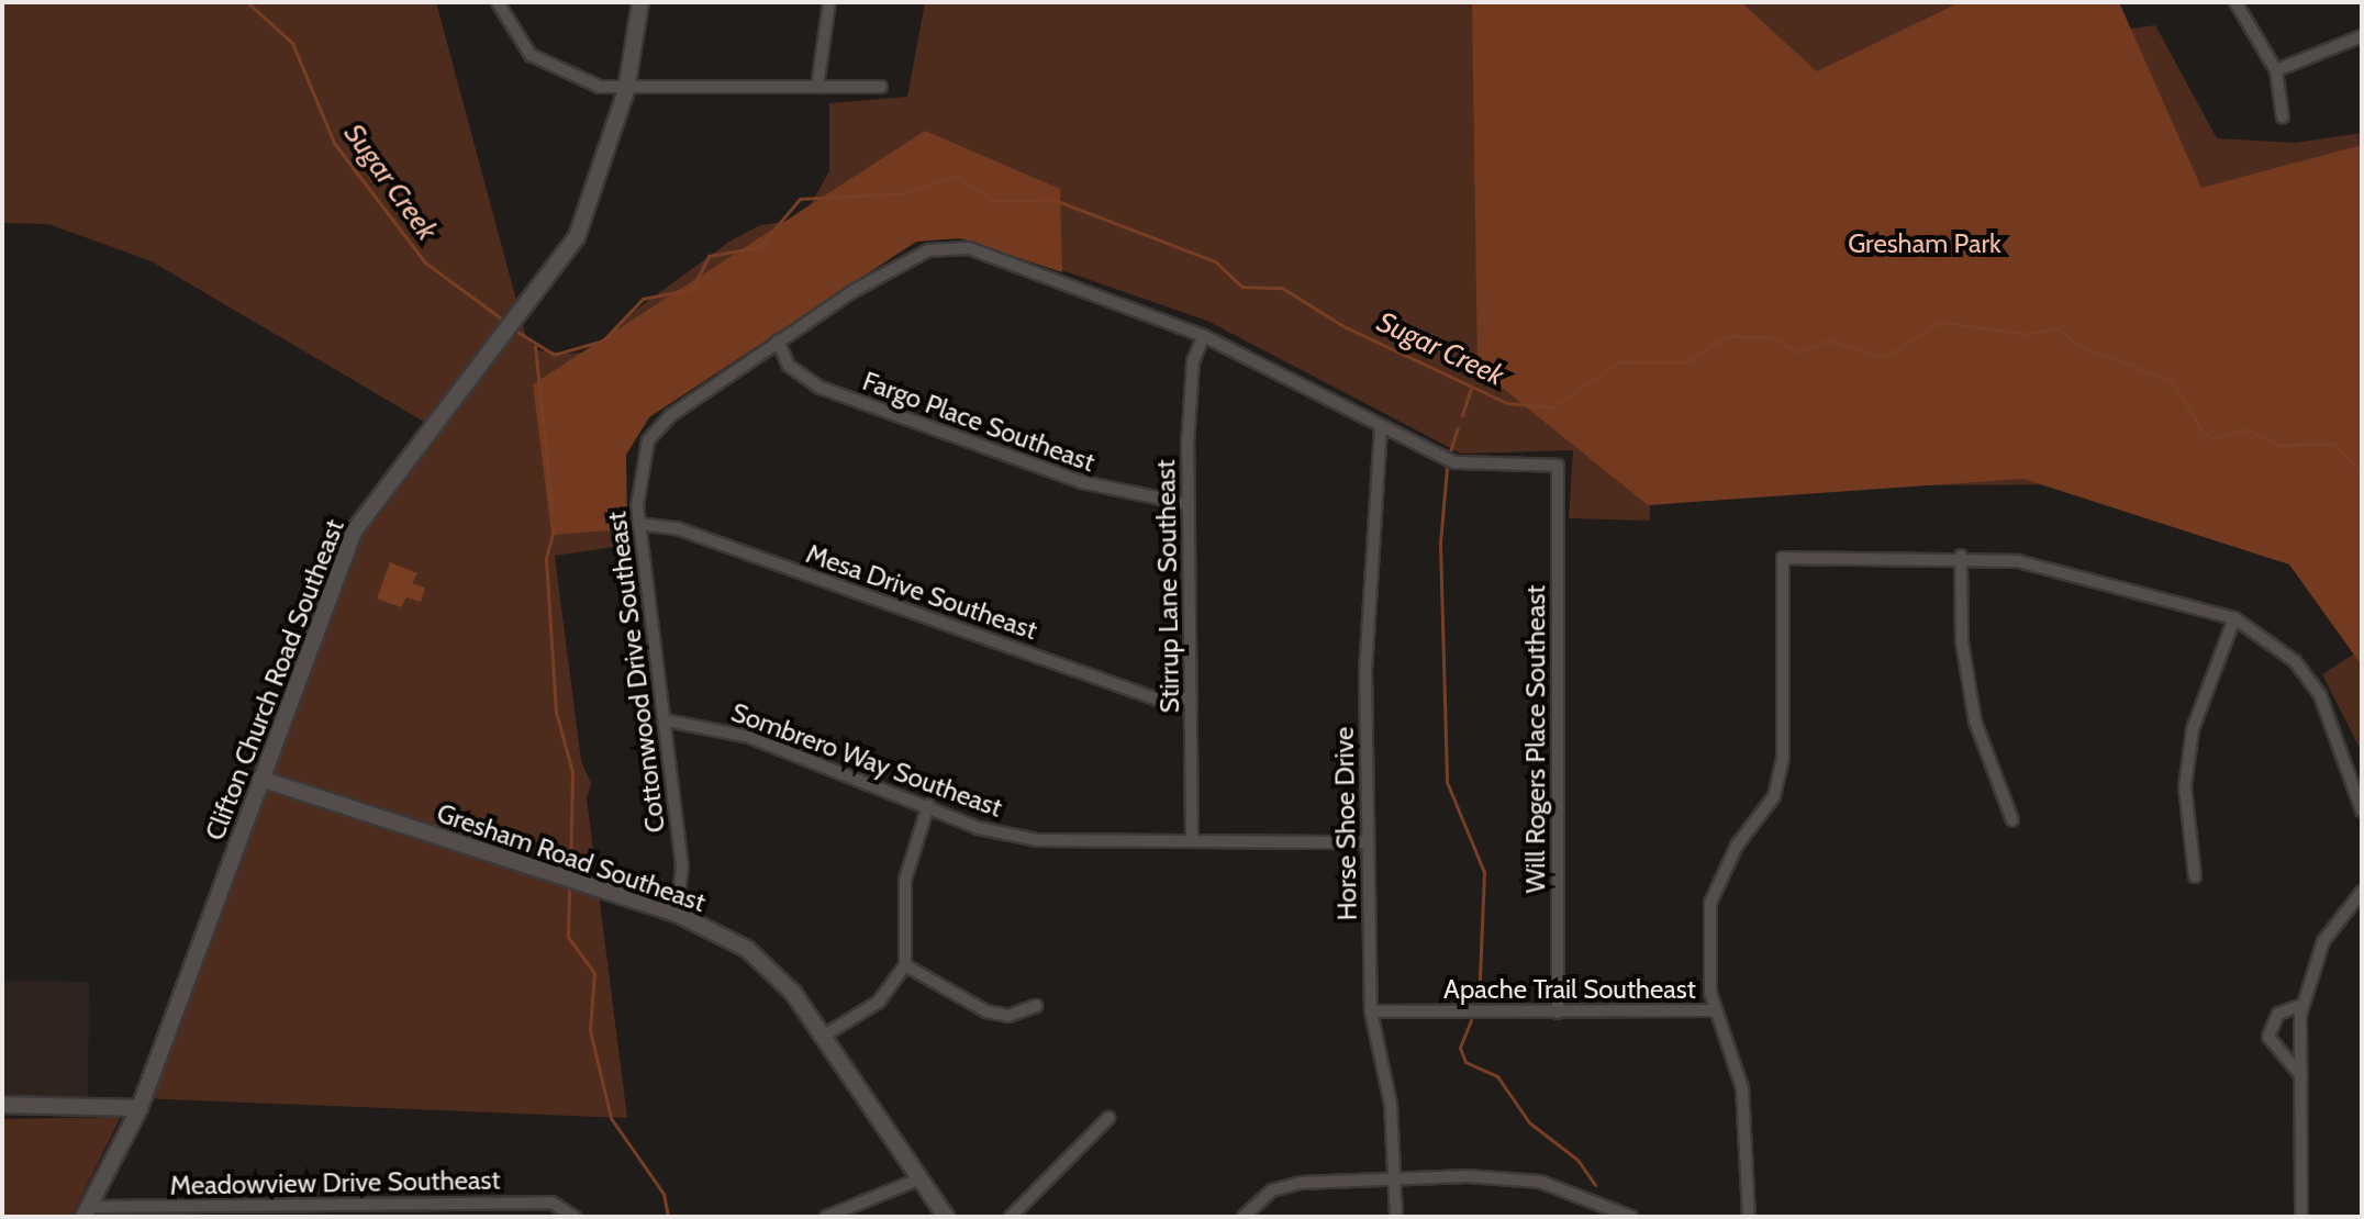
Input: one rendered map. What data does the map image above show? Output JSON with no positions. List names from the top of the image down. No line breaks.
{"streets":{"street":["Fargo Place Southeast","Stirrup Lane Southeast","Mesa Drive Southeast","Cottonwood Drive Southeast","Clifton Church Road Southeast","Will Rogers Place Southeast","Sombrero Way Southeast","Horse Shoe Drive","Gresham Road Southeast","Apache Trail Southeast","Meadowview Drive Southeast"]},"crossings":[["Fargo Place Southeast","Stirrup Lane Southeast"],["Fargo Place Southeast","Cottonwood Drive Southeast"],["Stirrup Lane Southeast","Mesa Drive Southeast"],["Stirrup Lane Southeast","Cottonwood Drive Southeast"],["Stirrup Lane Southeast","Sombrero Way Southeast"],["Mesa Drive Southeast","Cottonwood Drive Southeast"],["Cottonwood Drive Southeast","Will Rogers Place Southeast"],["Cottonwood Drive Southeast","Sombrero Way Southeast"],["Cottonwood Drive Southeast","Horse Shoe Drive"],["Cottonwood Drive Southeast","Gresham Road Southeast"],["Clifton Church Road Southeast","Gresham Road Southeast"],["Clifton Church Road Southeast","Meadowview Drive Southeast"],["Will Rogers Place Southeast","Apache Trail Southeast"],["Sombrero Way Southeast","Horse Shoe Drive"],["Horse Shoe Drive","Apache Trail Southeast"]],"water":["Sugar Creek"],"parks":["Gresham Park"]}
